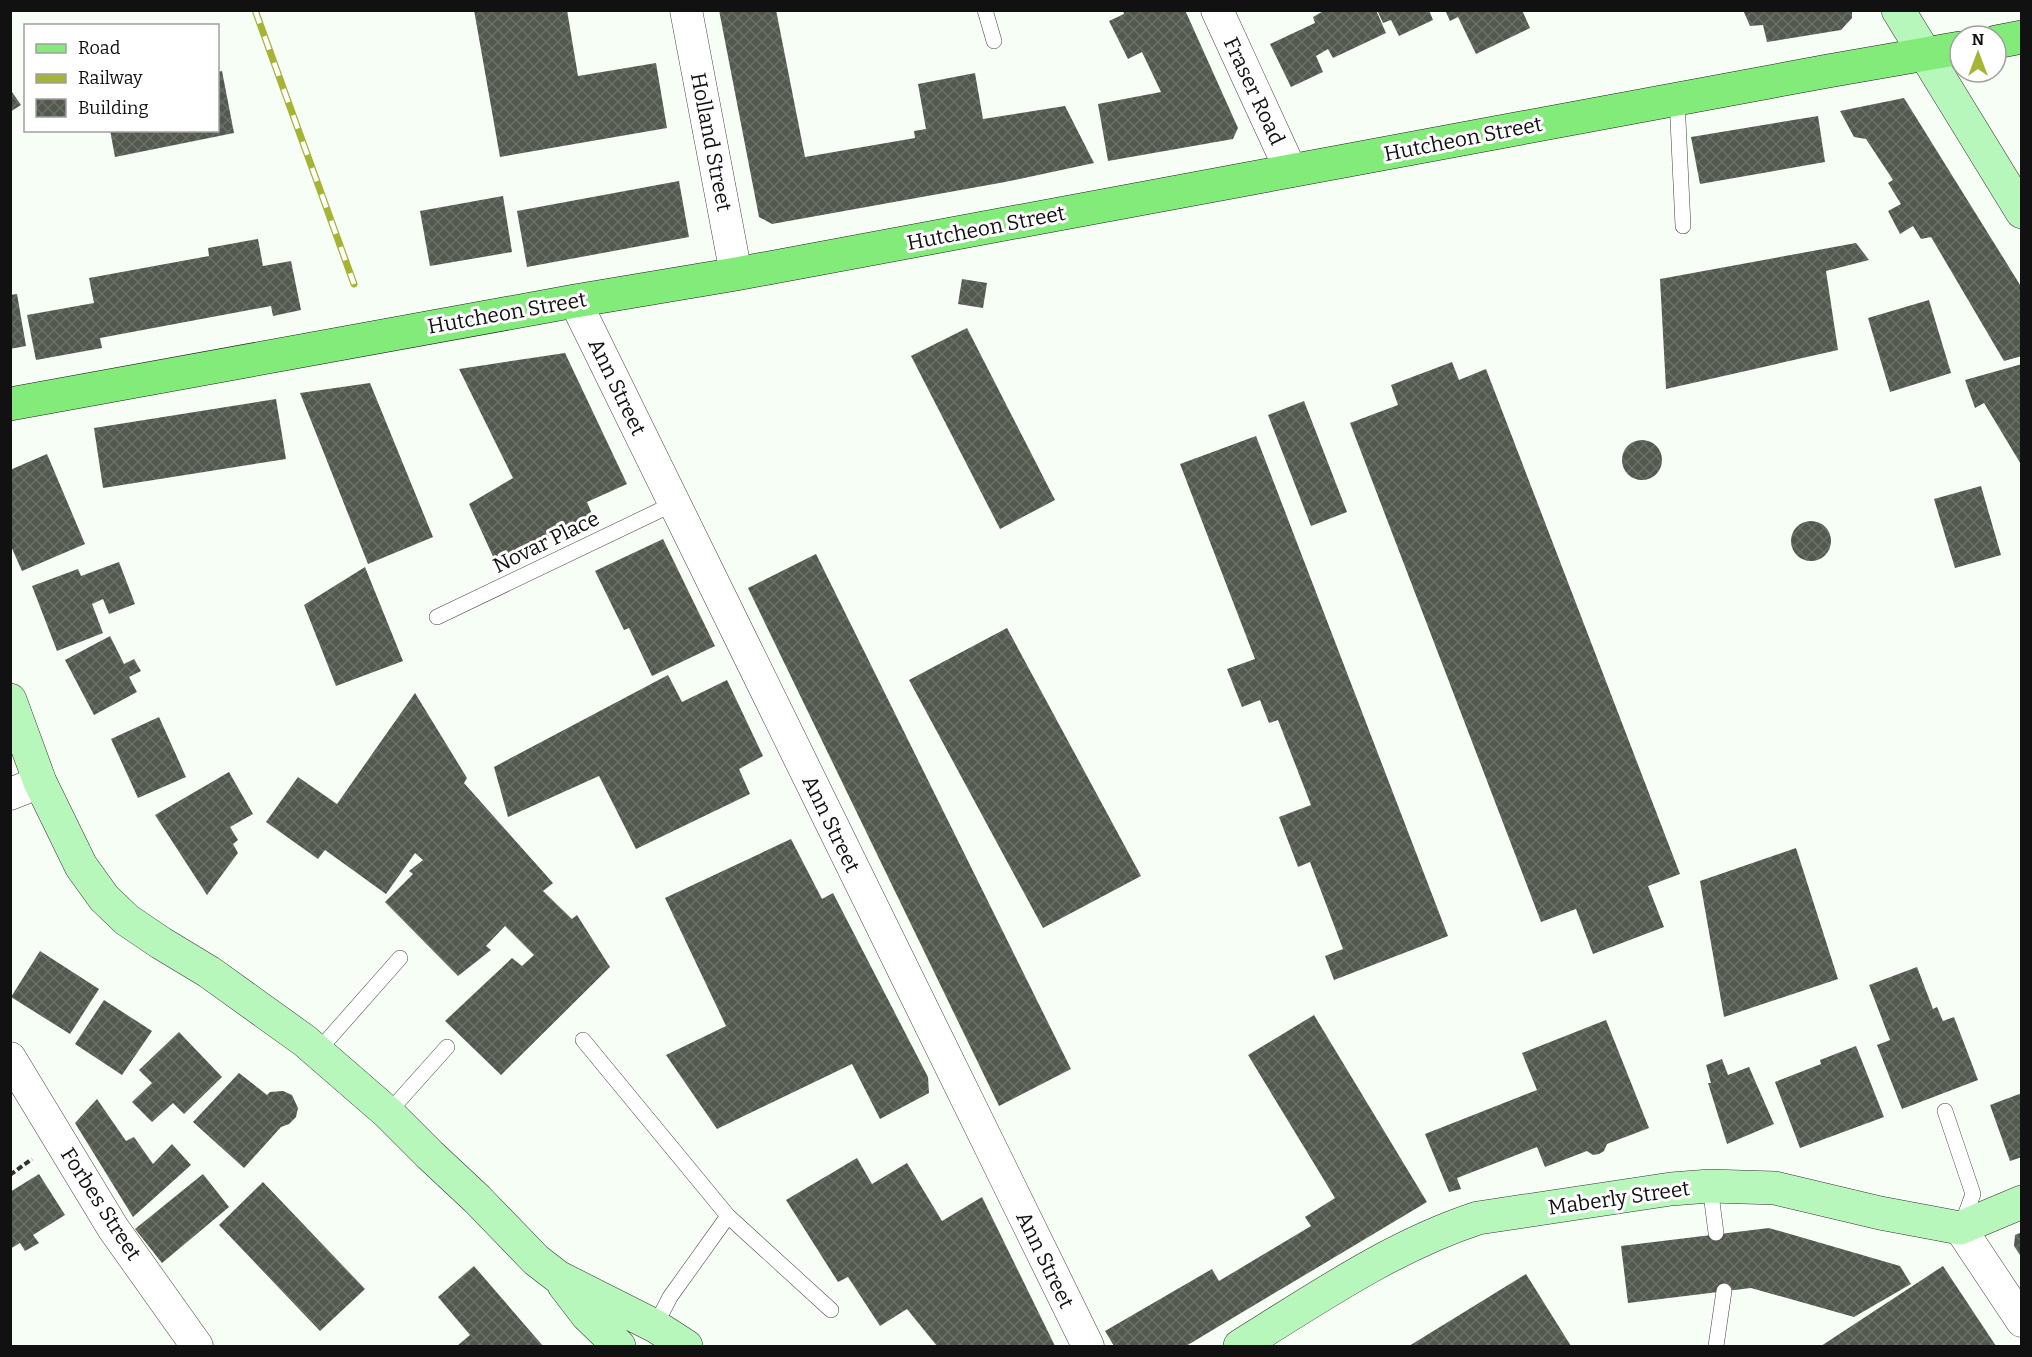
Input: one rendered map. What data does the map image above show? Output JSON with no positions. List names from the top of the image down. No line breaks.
{"streets":{"main road":["Hutcheon Street","Maberly Street"],"street":["Fraser Road","Holland Street","Ann Street","Forbes Street"],"lane":["Novar Place"]},"crossings":[["Fraser Road","Hutcheon Street"],["Hutcheon Street","Holland Street"],["Hutcheon Street","Ann Street"],["Ann Street","Novar Place"]],"legend":["Road","Railway","Building"],"north":"top"}
